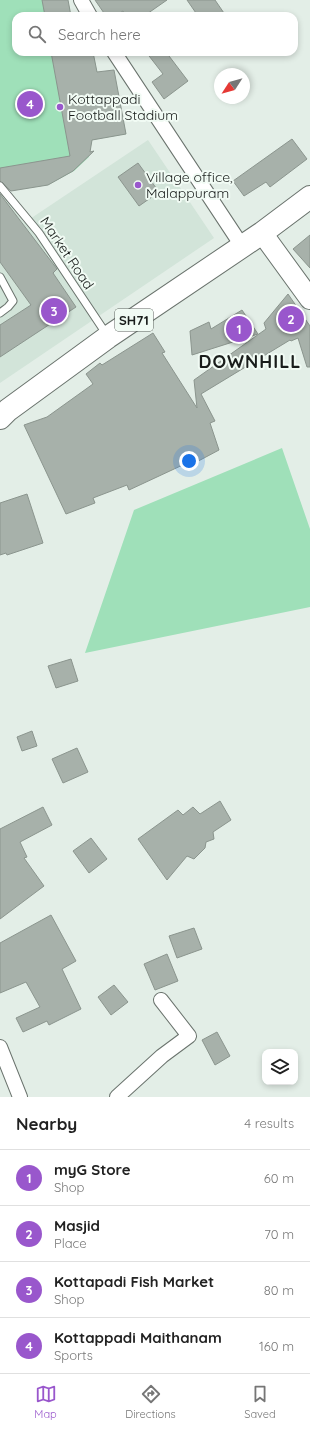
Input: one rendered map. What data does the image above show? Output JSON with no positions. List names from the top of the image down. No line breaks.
{"streets":{"main road":["SH71"],"lane":["Market Road"]},"crossings":[["Market Road","SH71"]],"districts":["DOWNHILL"],"places":["Kottappadi Football Stadium","Village office, Malappuram"],"north":"bottom left","page":{"search":"Search here","pins":["4","3","2","1"],"heading":["Nearby","4 results"],"list":[{"mark":"1","name":"myG Store","note":"Shop","value":"60 m"},{"mark":"2","name":"Masjid","note":"Place","value":"70 m"},{"mark":"3","name":"Kottapadi Fish Market","note":"Shop","value":"80 m"},{"mark":"4","name":"Kottappadi Maithanam","note":"Sports","value":"160 m"}],"nav":["Map","Directions","Saved"]}}
